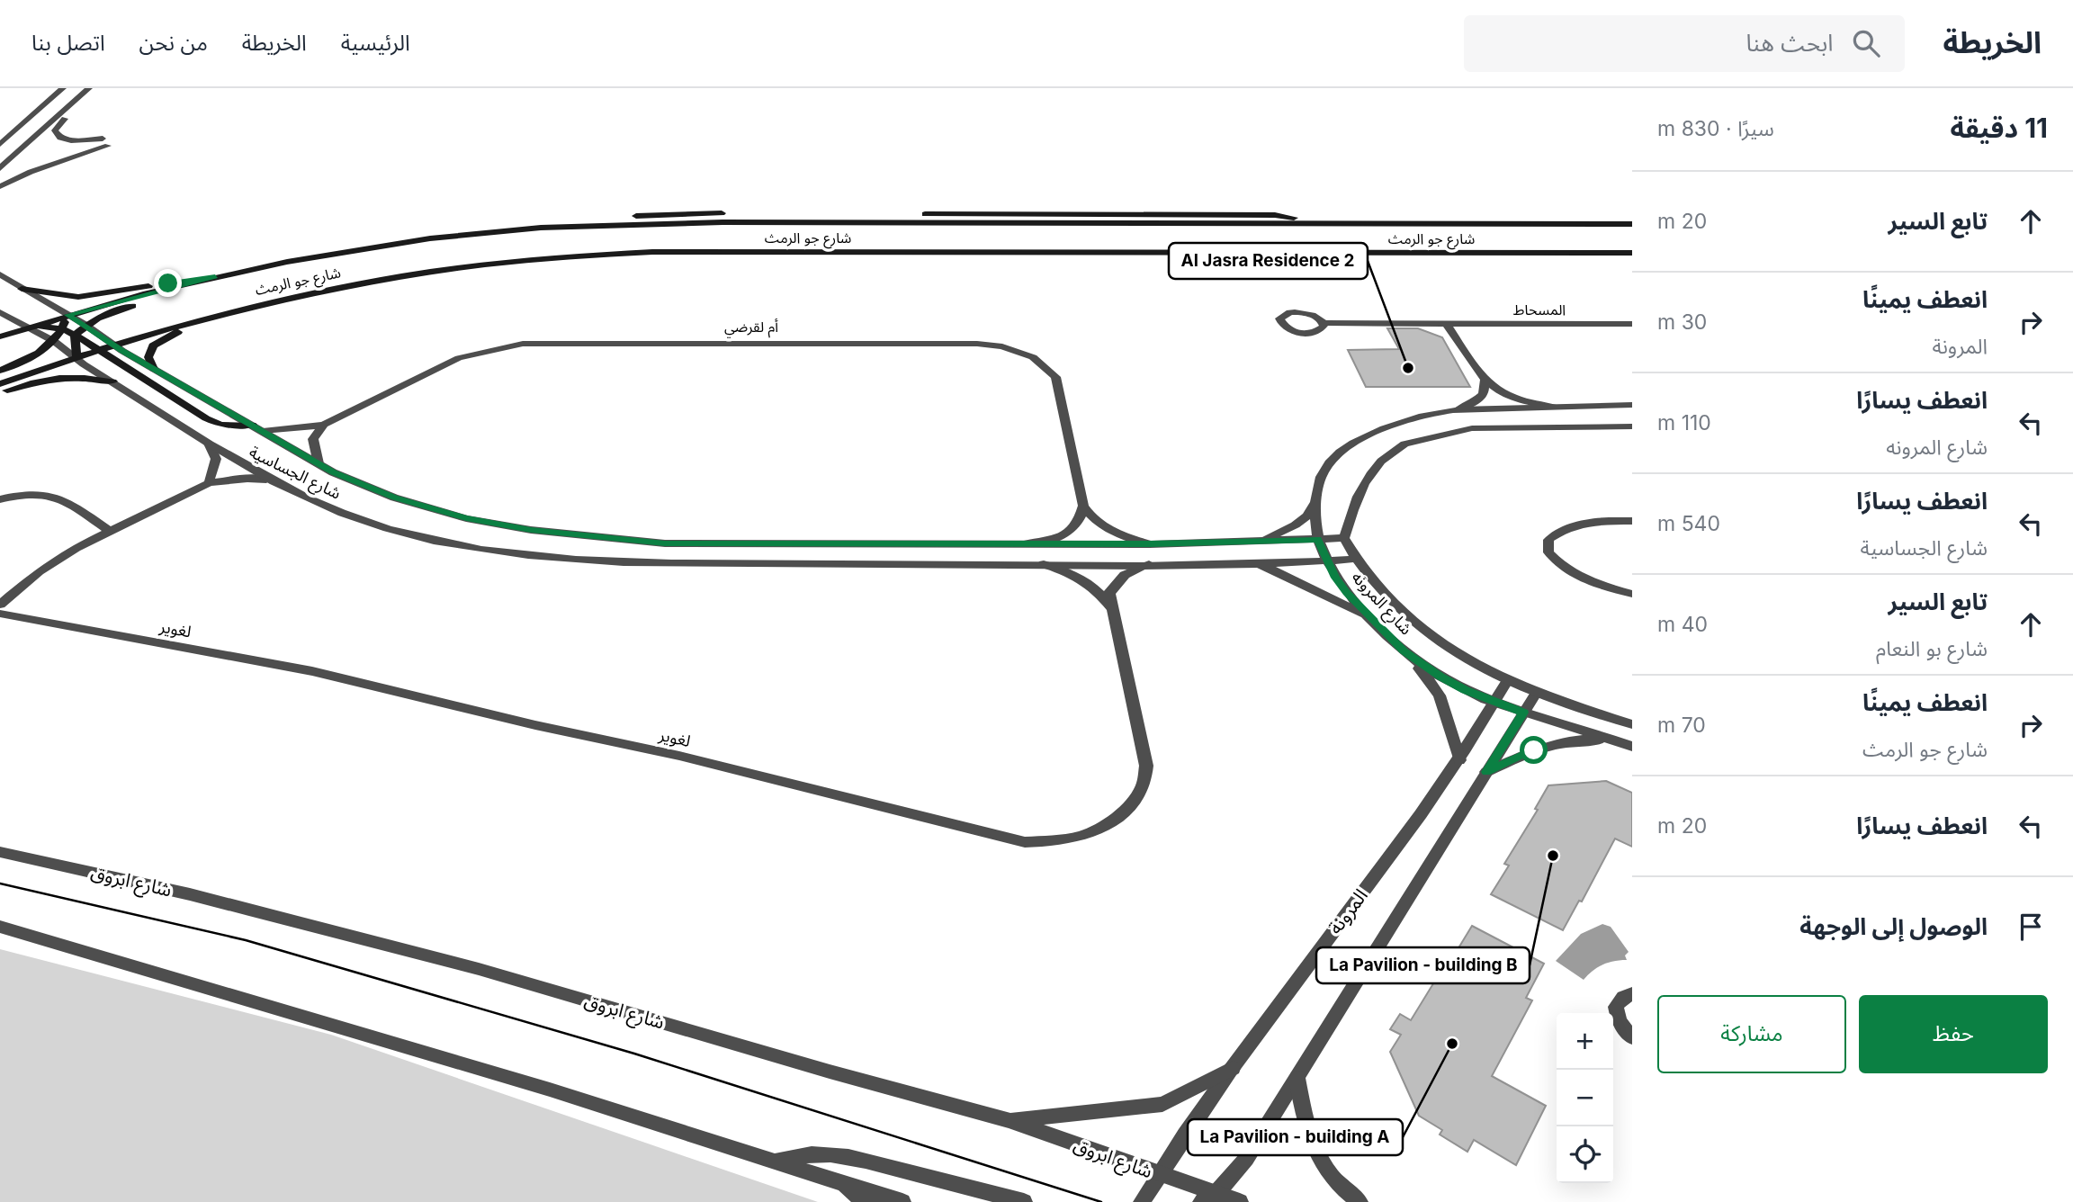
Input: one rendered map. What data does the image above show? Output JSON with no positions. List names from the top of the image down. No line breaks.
{"streets":{"main road":["شارع جو الرمث"],"street":["المسحاط","أم لقرضي","شارع الجساسية","شارع المرونه","لغوير","شارع ابروق","المرونة"]},"crossings":[["شارع جو الرمث","شارع الجساسية"],["أم لقرضي","شارع الجساسية"],["شارع الجساسية","شارع المرونه"],["شارع الجساسية","لغوير"],["شارع المرونه","المرونة"],["شارع ابروق","المرونة"]],"places":["Al Jasra Residence 2","La Pavilion - building B","La Pavilion - building A"],"page":{"header":"الخريطة","search":"ابحث هنا","nav":["الرئيسية","الخريطة","من نحن","اتصل بنا"],"heading":["11 دقيقة","سيرًا · 830 m"],"list":[["تابع السير","20 m"],["انعطف يمينًا","المرونة","30 m"],["انعطف يسارًا","شارع المرونه","110 m"],["انعطف يسارًا","شارع الجساسية","540 m"],["تابع السير","شارع بو النعام","40 m"],["انعطف يمينًا","شارع جو الرمث","70 m"],["انعطف يسارًا","20 m"],"الوصول إلى الوجهة"],"buttons":["حفظ","مشاركة"],"map_buttons":["+","−"]}}
